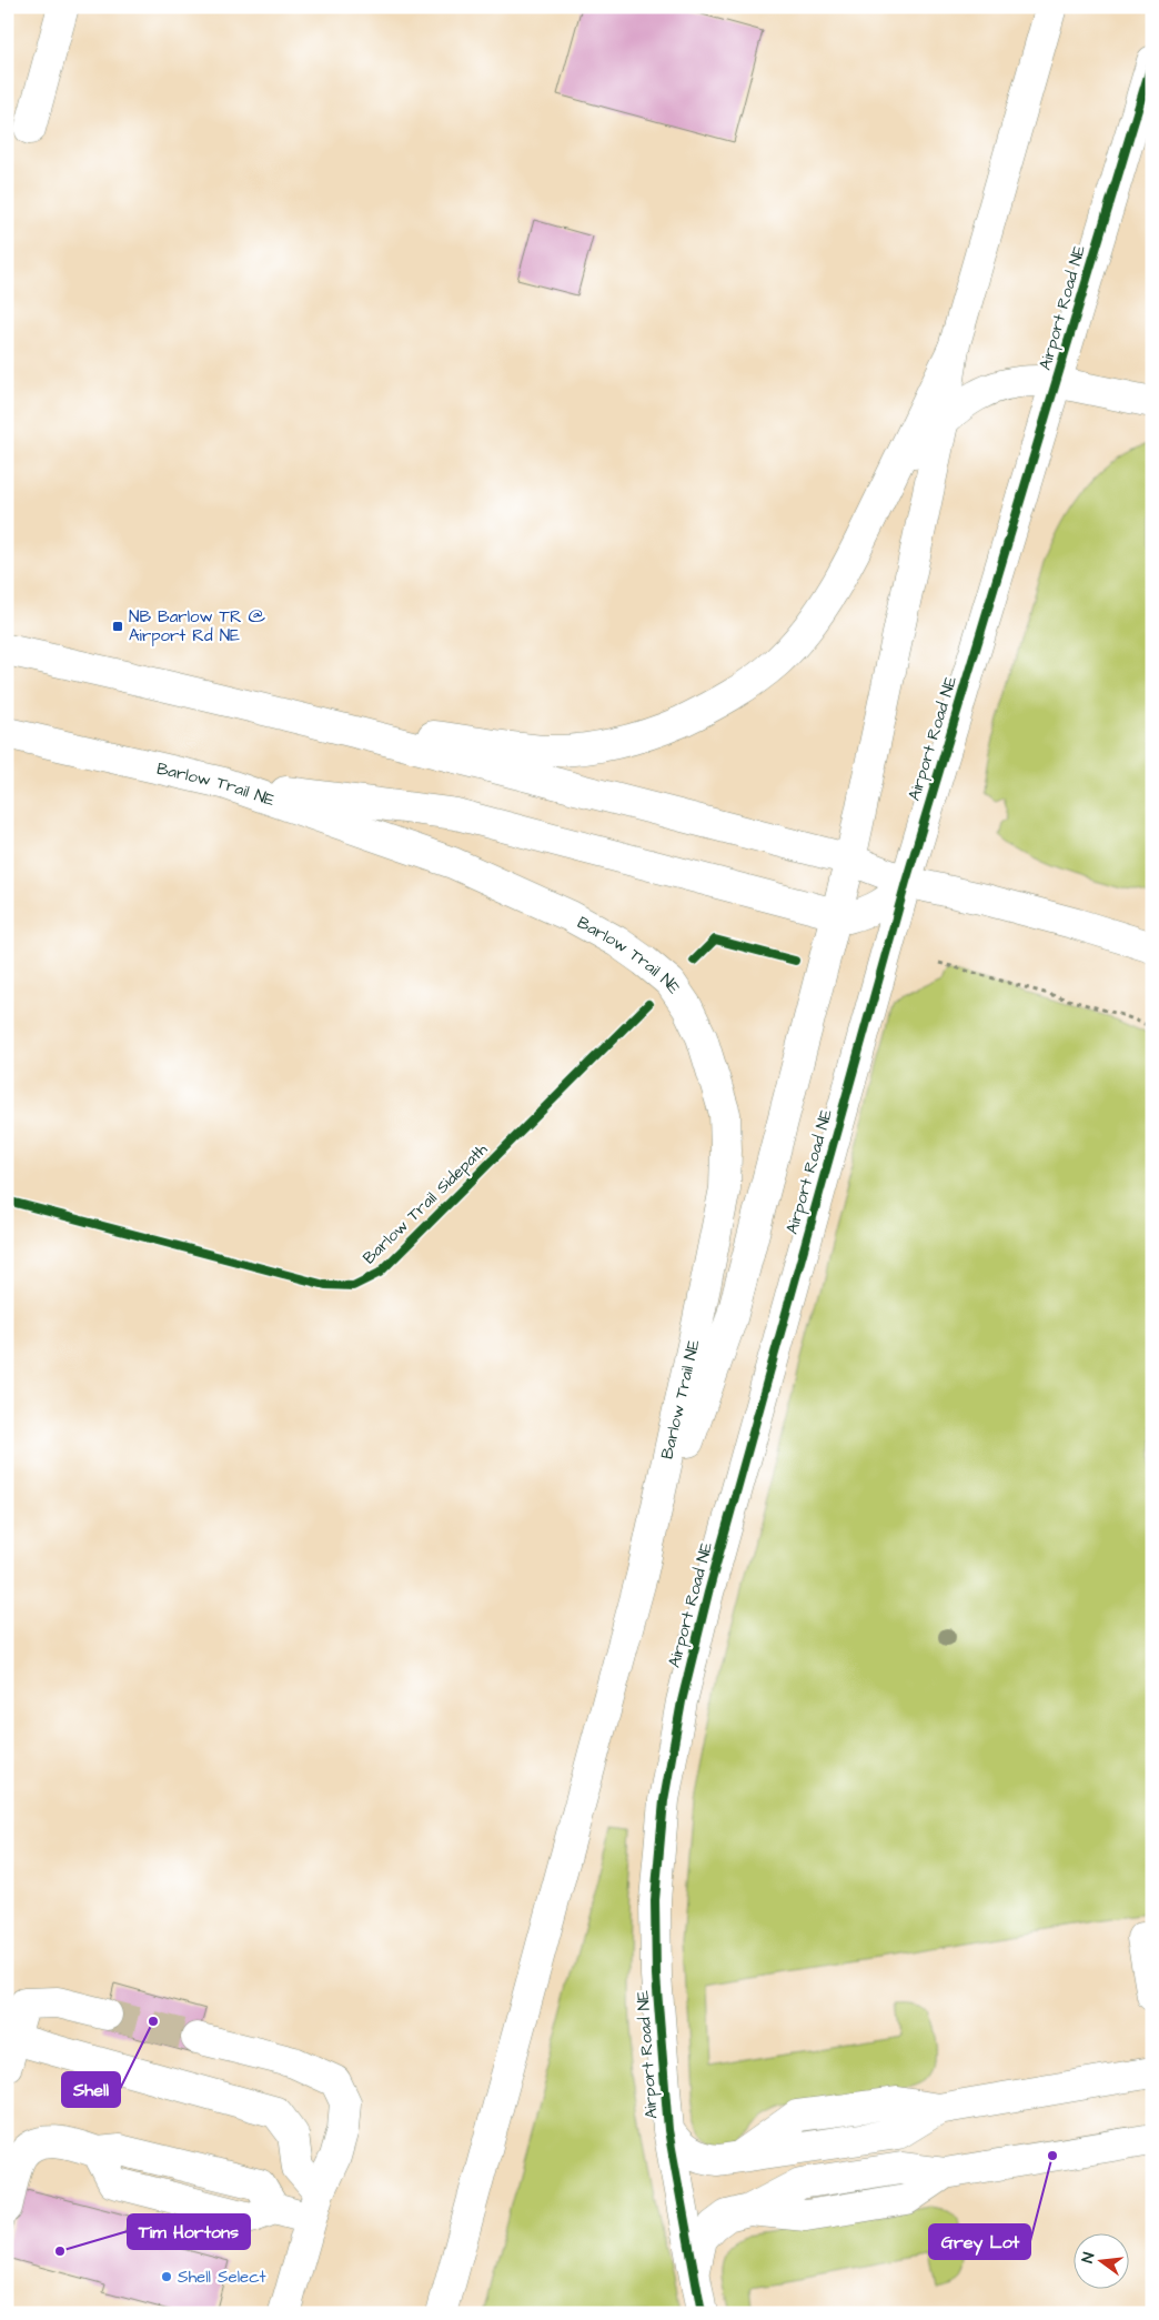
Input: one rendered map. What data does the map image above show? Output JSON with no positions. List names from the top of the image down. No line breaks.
{"streets":{"main road":["Airport Road NE","Barlow Trail NE"],"cycle path":["Barlow Trail Sidepath"]},"places":{"transit":["NB Barlow TR @ Airport Rd NE"],"other":["Shell","Grey Lot","Tim Hortons","Shell Select"]},"north":"left"}
